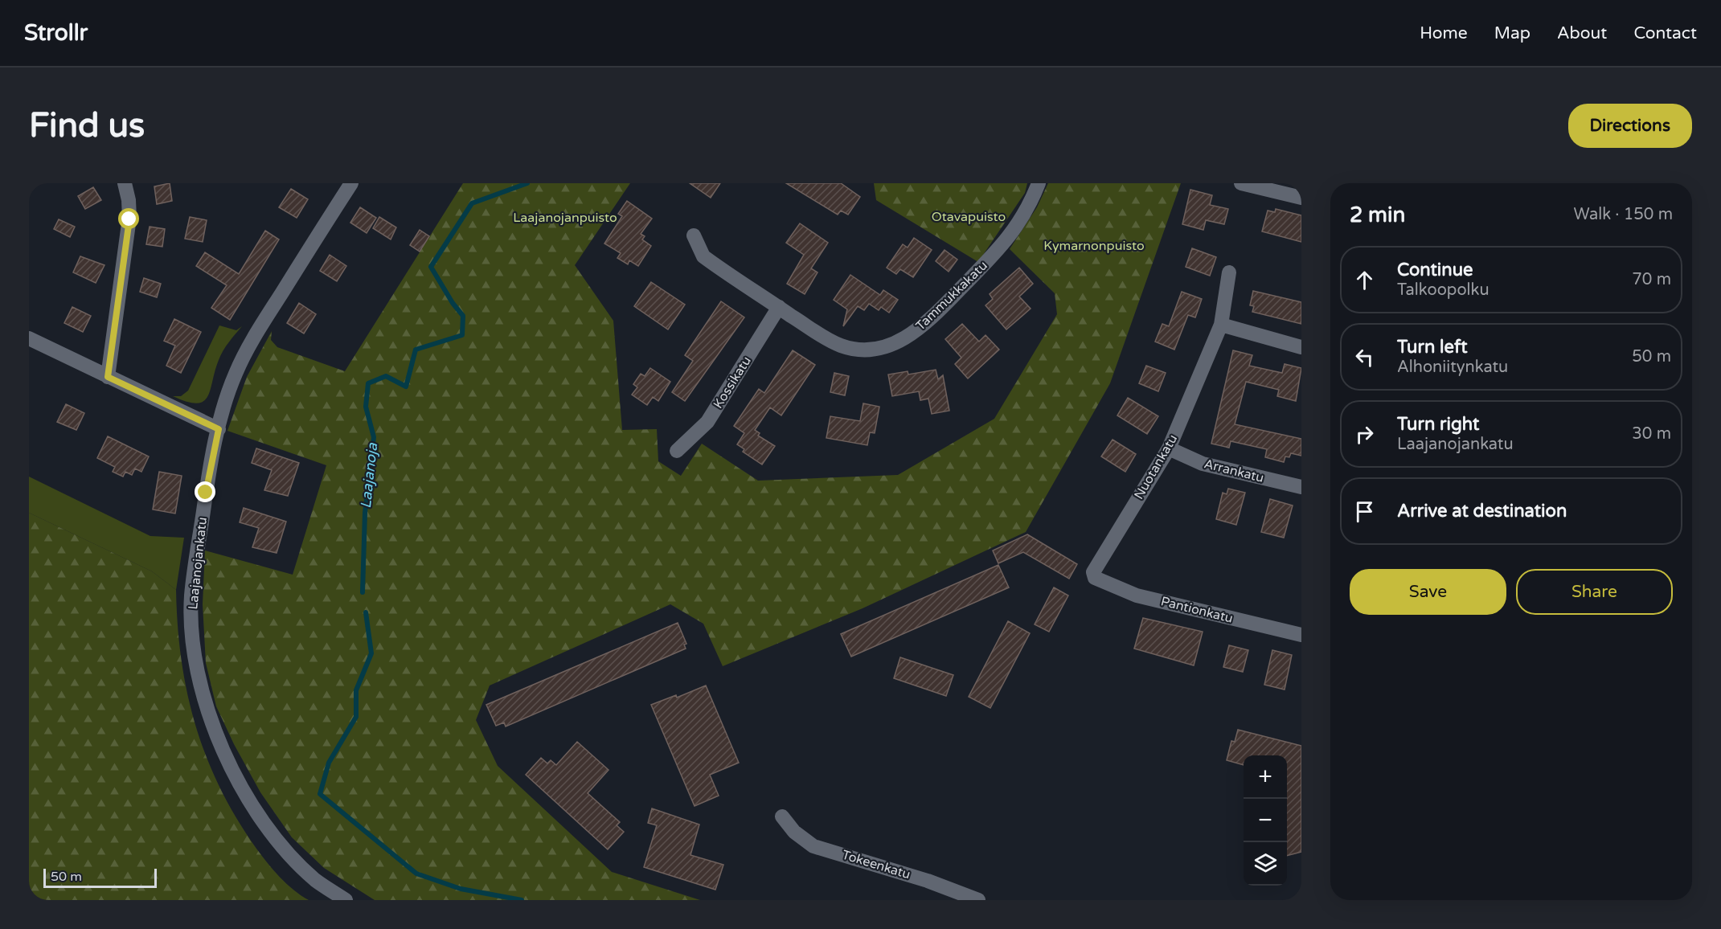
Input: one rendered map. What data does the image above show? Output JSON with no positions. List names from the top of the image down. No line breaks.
{"streets":{"street":["Tammukkakatu","Kossikatu","Nuotankatu","Arrankatu","Laajanojankatu","Pantionkatu","Tokeenkatu"]},"crossings":[["Tammukkakatu","Kossikatu"],["Nuotankatu","Arrankatu"],["Nuotankatu","Pantionkatu"]],"water":["Laajanoja"],"parks":["Otavapuisto","Laajanojanpuisto","Kymarnonpuisto"],"scale_bar":"50 m","page":{"header":"Strollr","nav":["Home","Map","About","Contact"],"buttons":["Directions",["Save","Share"]],"title":"Find us","heading":["2 min","Walk · 150 m"],"list":[["Continue","Talkoopolku","70 m"],["Turn left","Alhoniitynkatu","50 m"],["Turn right","Laajanojankatu","30 m"],"Arrive at destination"],"map_buttons":["+","−"],"scale":"50 m"}}
